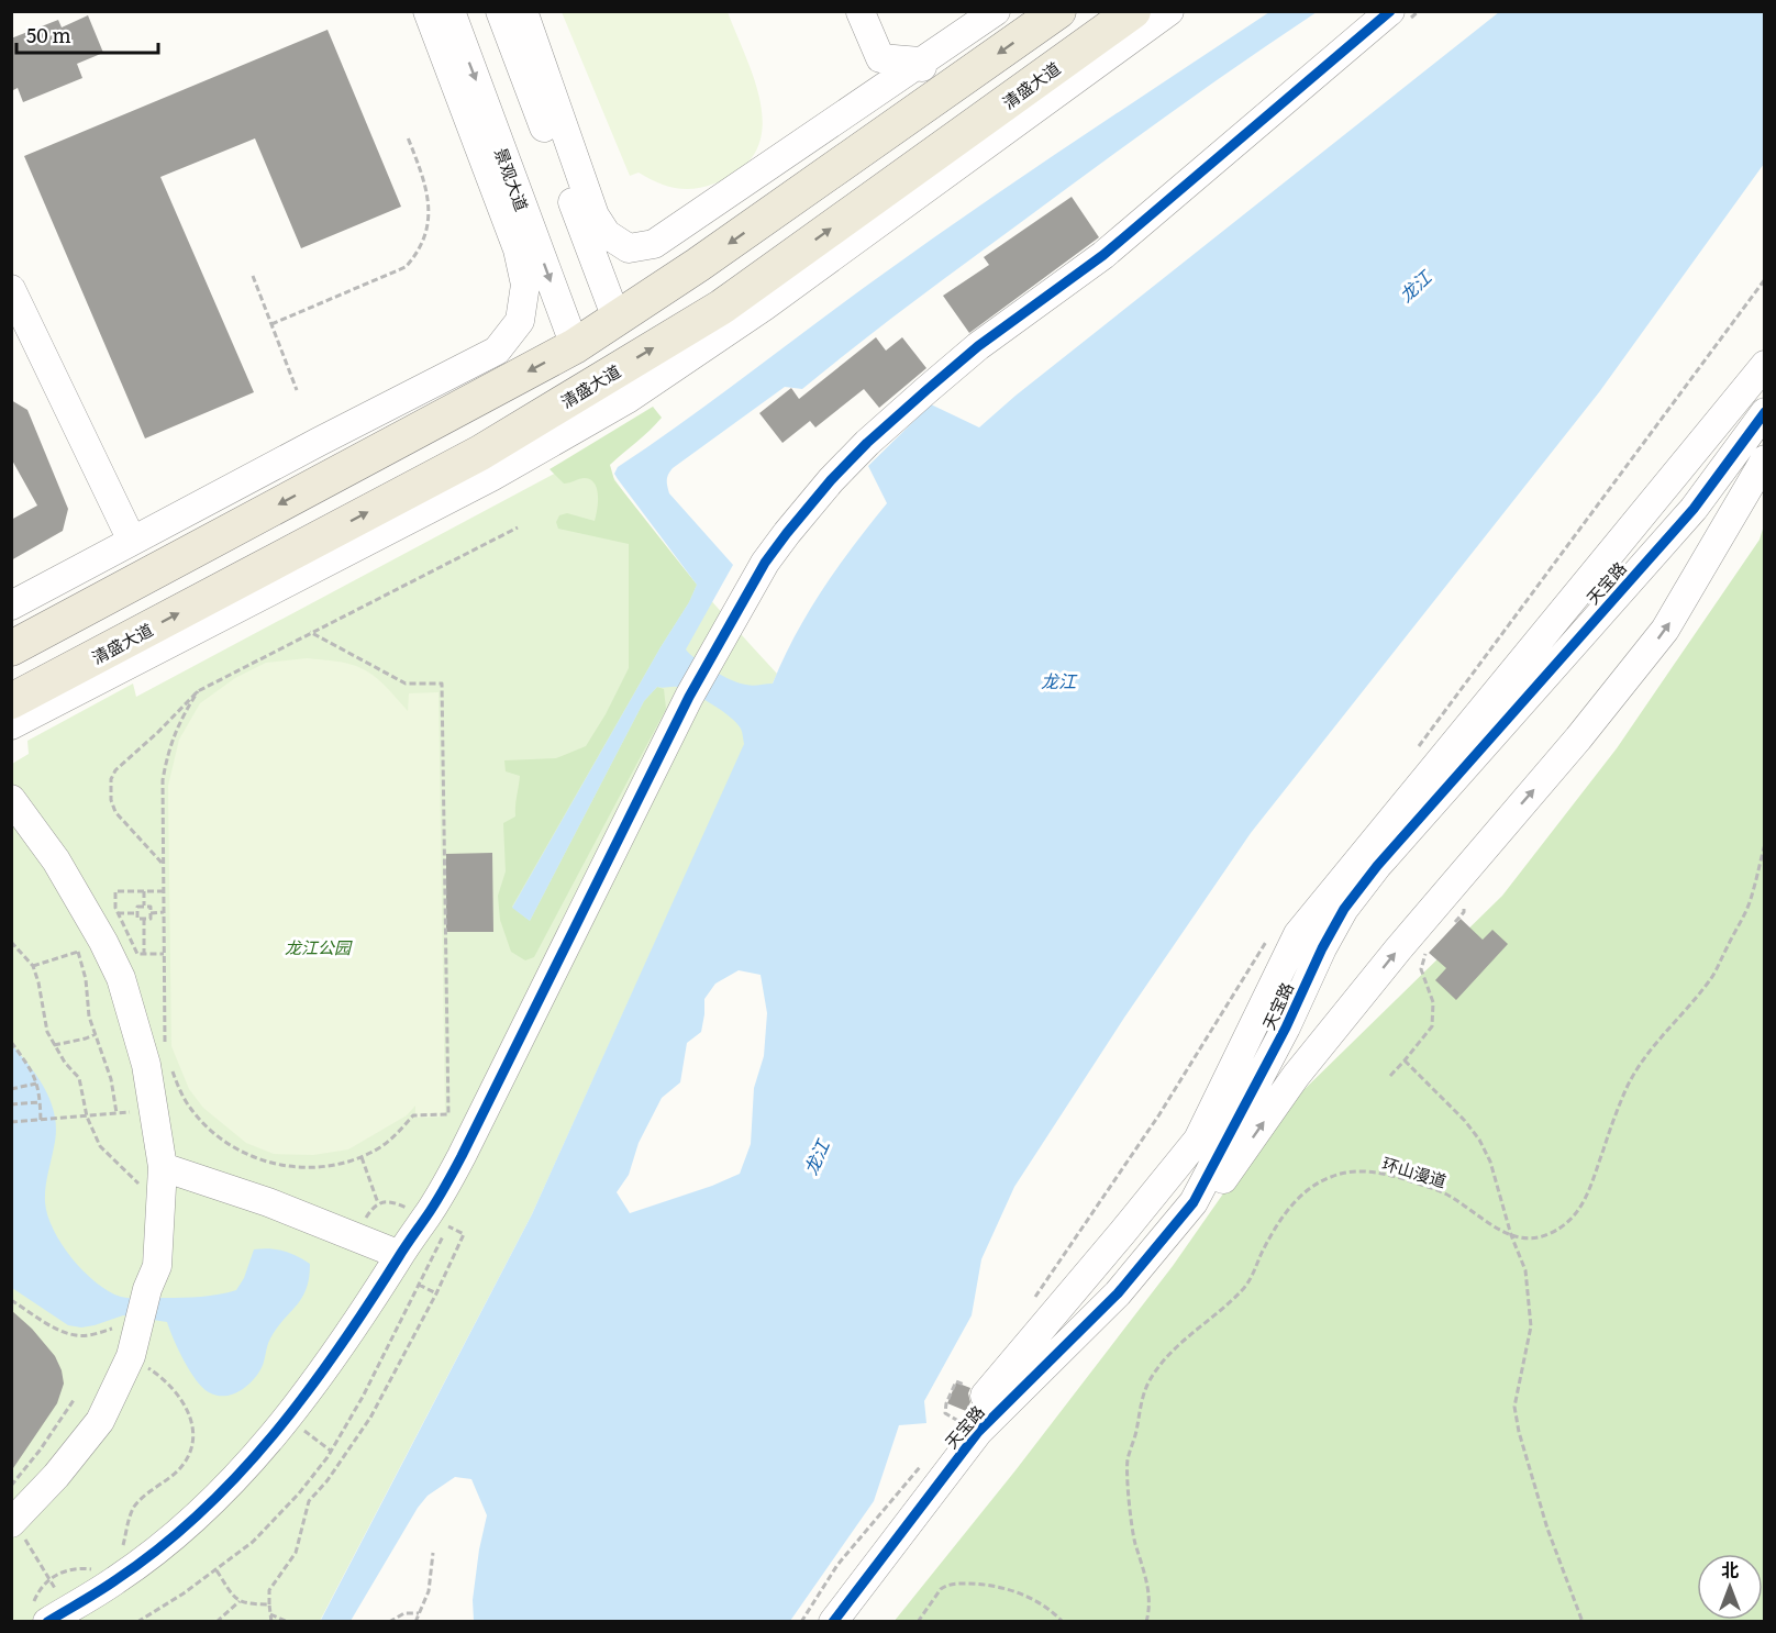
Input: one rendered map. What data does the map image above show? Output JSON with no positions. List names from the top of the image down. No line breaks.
{"streets":{"main road":["清盛大道"],"street":["景观大道","天宝路"],"path":["环山漫道"]},"water":["龙江"],"parks":["龙江公园"],"scale_bar":"50 m","north":"top"}
